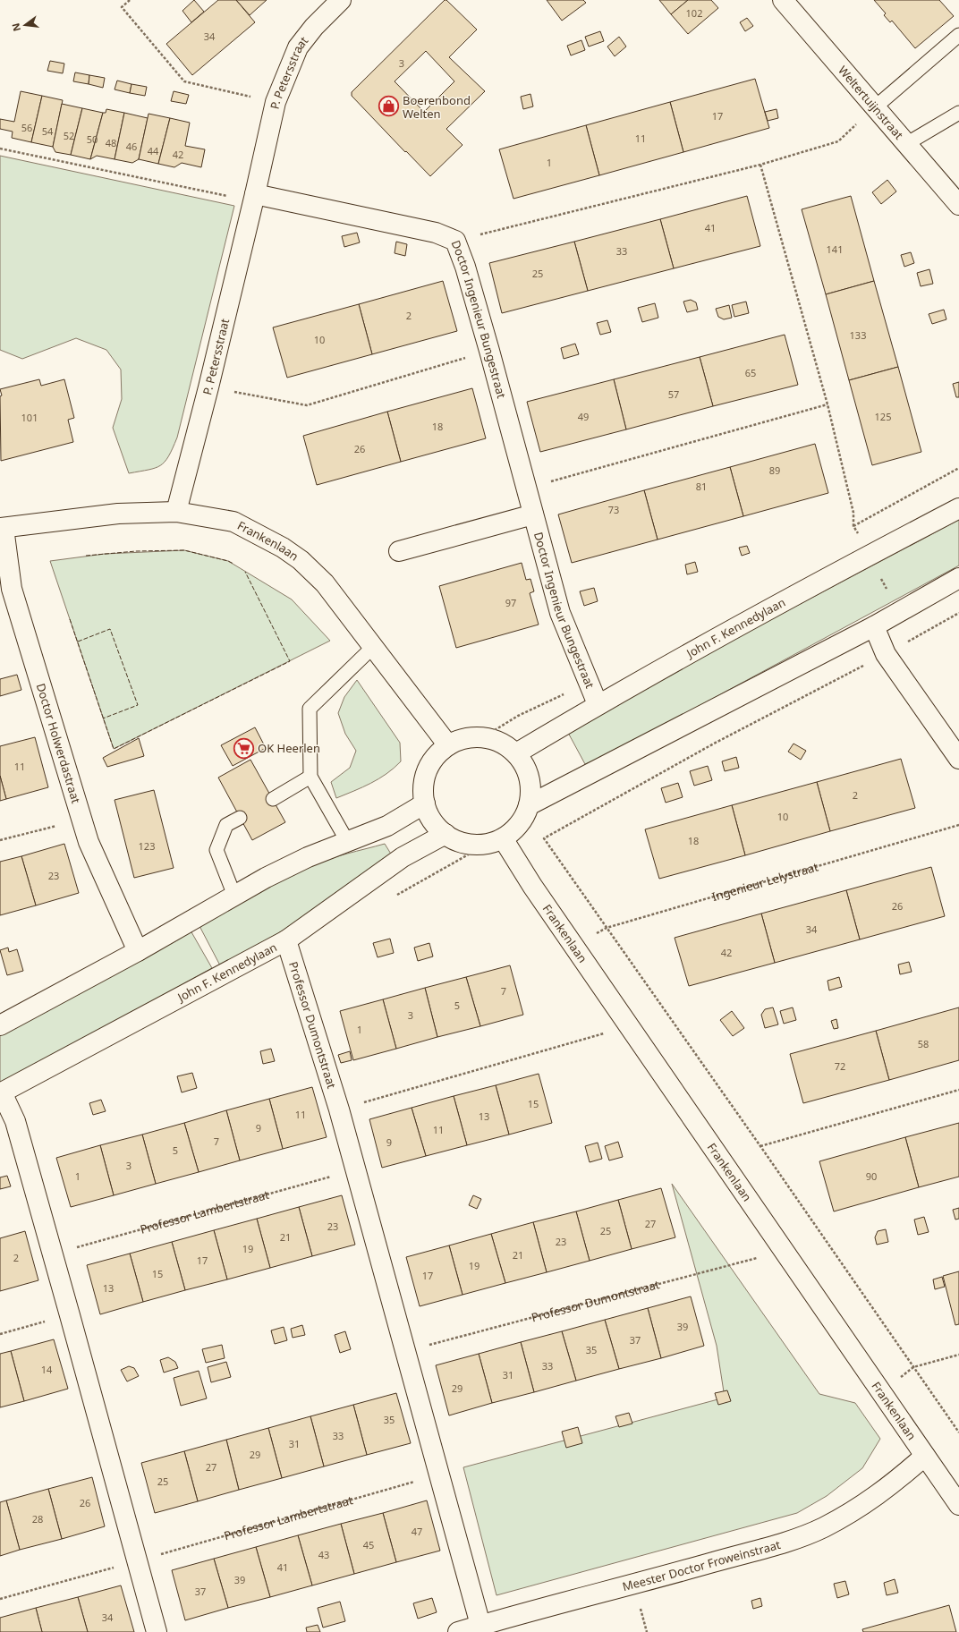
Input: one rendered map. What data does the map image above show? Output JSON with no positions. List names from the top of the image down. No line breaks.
{"streets":{"street":["P. Petersstraat","Weltertuijnstraat","Doctor Ingenieur Bungestraat","Frankenlaan","John F. Kennedylaan","Doctor Holwerdastraat","Professor Dumontstraat","Meester Doctor Froweinstraat"],"path":["Ingenieur Lelystraat","Professor Lambertstraat"]},"crossings":[["P. Petersstraat","Doctor Ingenieur Bungestraat"],["P. Petersstraat","Frankenlaan"],["Doctor Ingenieur Bungestraat","John F. Kennedylaan"],["Frankenlaan","John F. Kennedylaan"],["Frankenlaan","Doctor Holwerdastraat"],["Frankenlaan","Ingenieur Lelystraat"],["Frankenlaan","Professor Dumontstraat"],["Frankenlaan","Meester Doctor Froweinstraat"],["John F. Kennedylaan","Professor Dumontstraat"],["Professor Dumontstraat","Professor Lambertstraat"],["Professor Dumontstraat","Meester Doctor Froweinstraat"]],"places":{"shop":["Boerenbond Welten"],"supermarket":["OK Heerlen"]},"house_numbers":["102","34","3","17","56","54","52","11","50","48","46","44","42","1","41","141","33","25","2","133","10","65","57","49","125","101","18","26","89","81","73","97","11","2","10","18","123","23","26","34","42","7","5","3","1","58","72","15","11","13","9","11","7","9","5","3","1","90","27","23","25","21","23","19","21","2","17","19","15","17","13","39","37","35","33","14","31","29","35","33","31","29","27","25","26","28","47","45","43","41","39","37","34"],"north":"left"}
